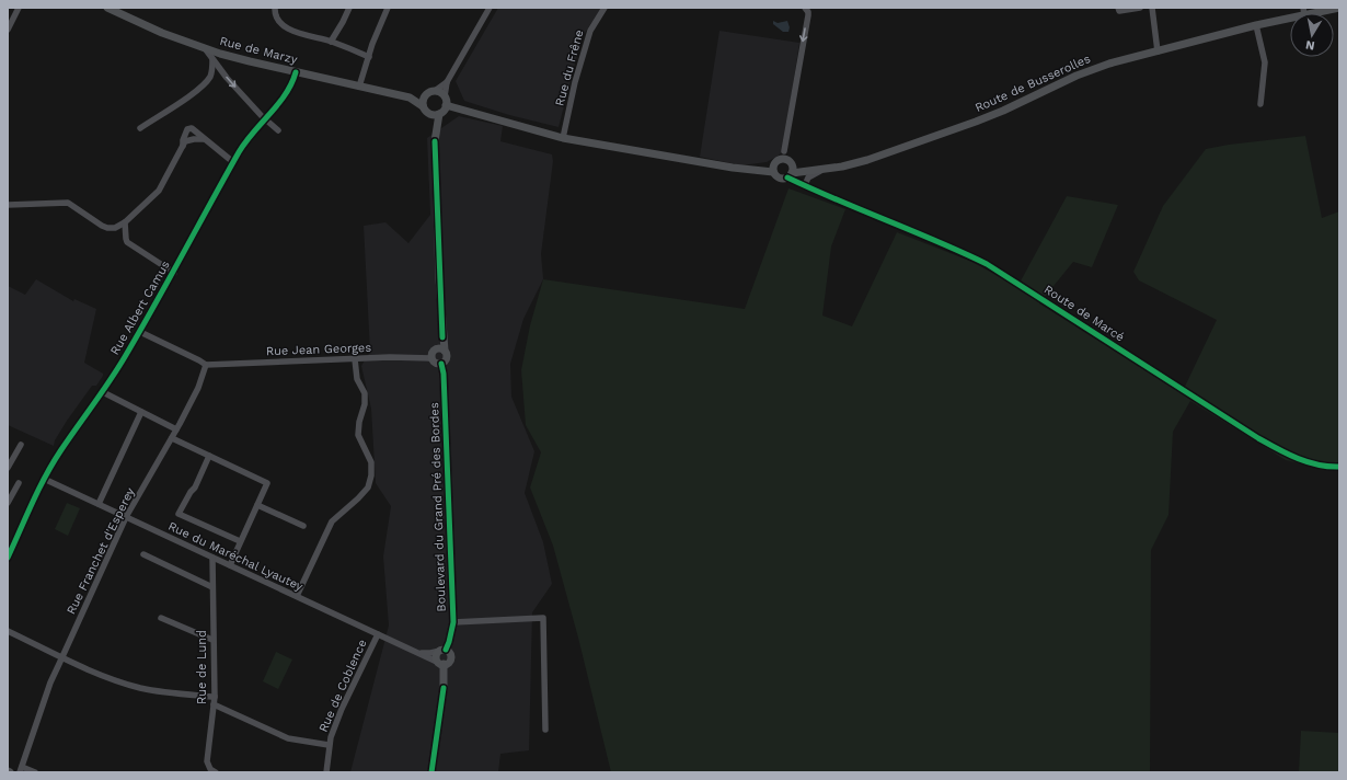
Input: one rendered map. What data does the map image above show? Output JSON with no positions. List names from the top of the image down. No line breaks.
{"streets":{"main road":["Rue de Marzy","Route de Busserolles","Boulevard du Grand Pré des Bordes"],"street":["Rue du Frêne","Rue Albert Camus","Route de Marcé","Rue Jean Georges","Rue Franchet d'Esperey","Rue du Maréchal Lyautey","Rue de Lund","Rue de Coblence"]},"crossings":[["Rue de Marzy","Rue Albert Camus"],["Route de Busserolles","Route de Marcé"],["Rue Albert Camus","Rue du Maréchal Lyautey"],["Rue Jean Georges","Boulevard du Grand Pré des Bordes"],["Rue Jean Georges","Rue Franchet d'Esperey"],["Boulevard du Grand Pré des Bordes","Rue du Maréchal Lyautey"],["Rue Franchet d'Esperey","Rue du Maréchal Lyautey"],["Rue du Maréchal Lyautey","Rue de Lund"],["Rue du Maréchal Lyautey","Rue de Coblence"]],"north":"bottom"}
